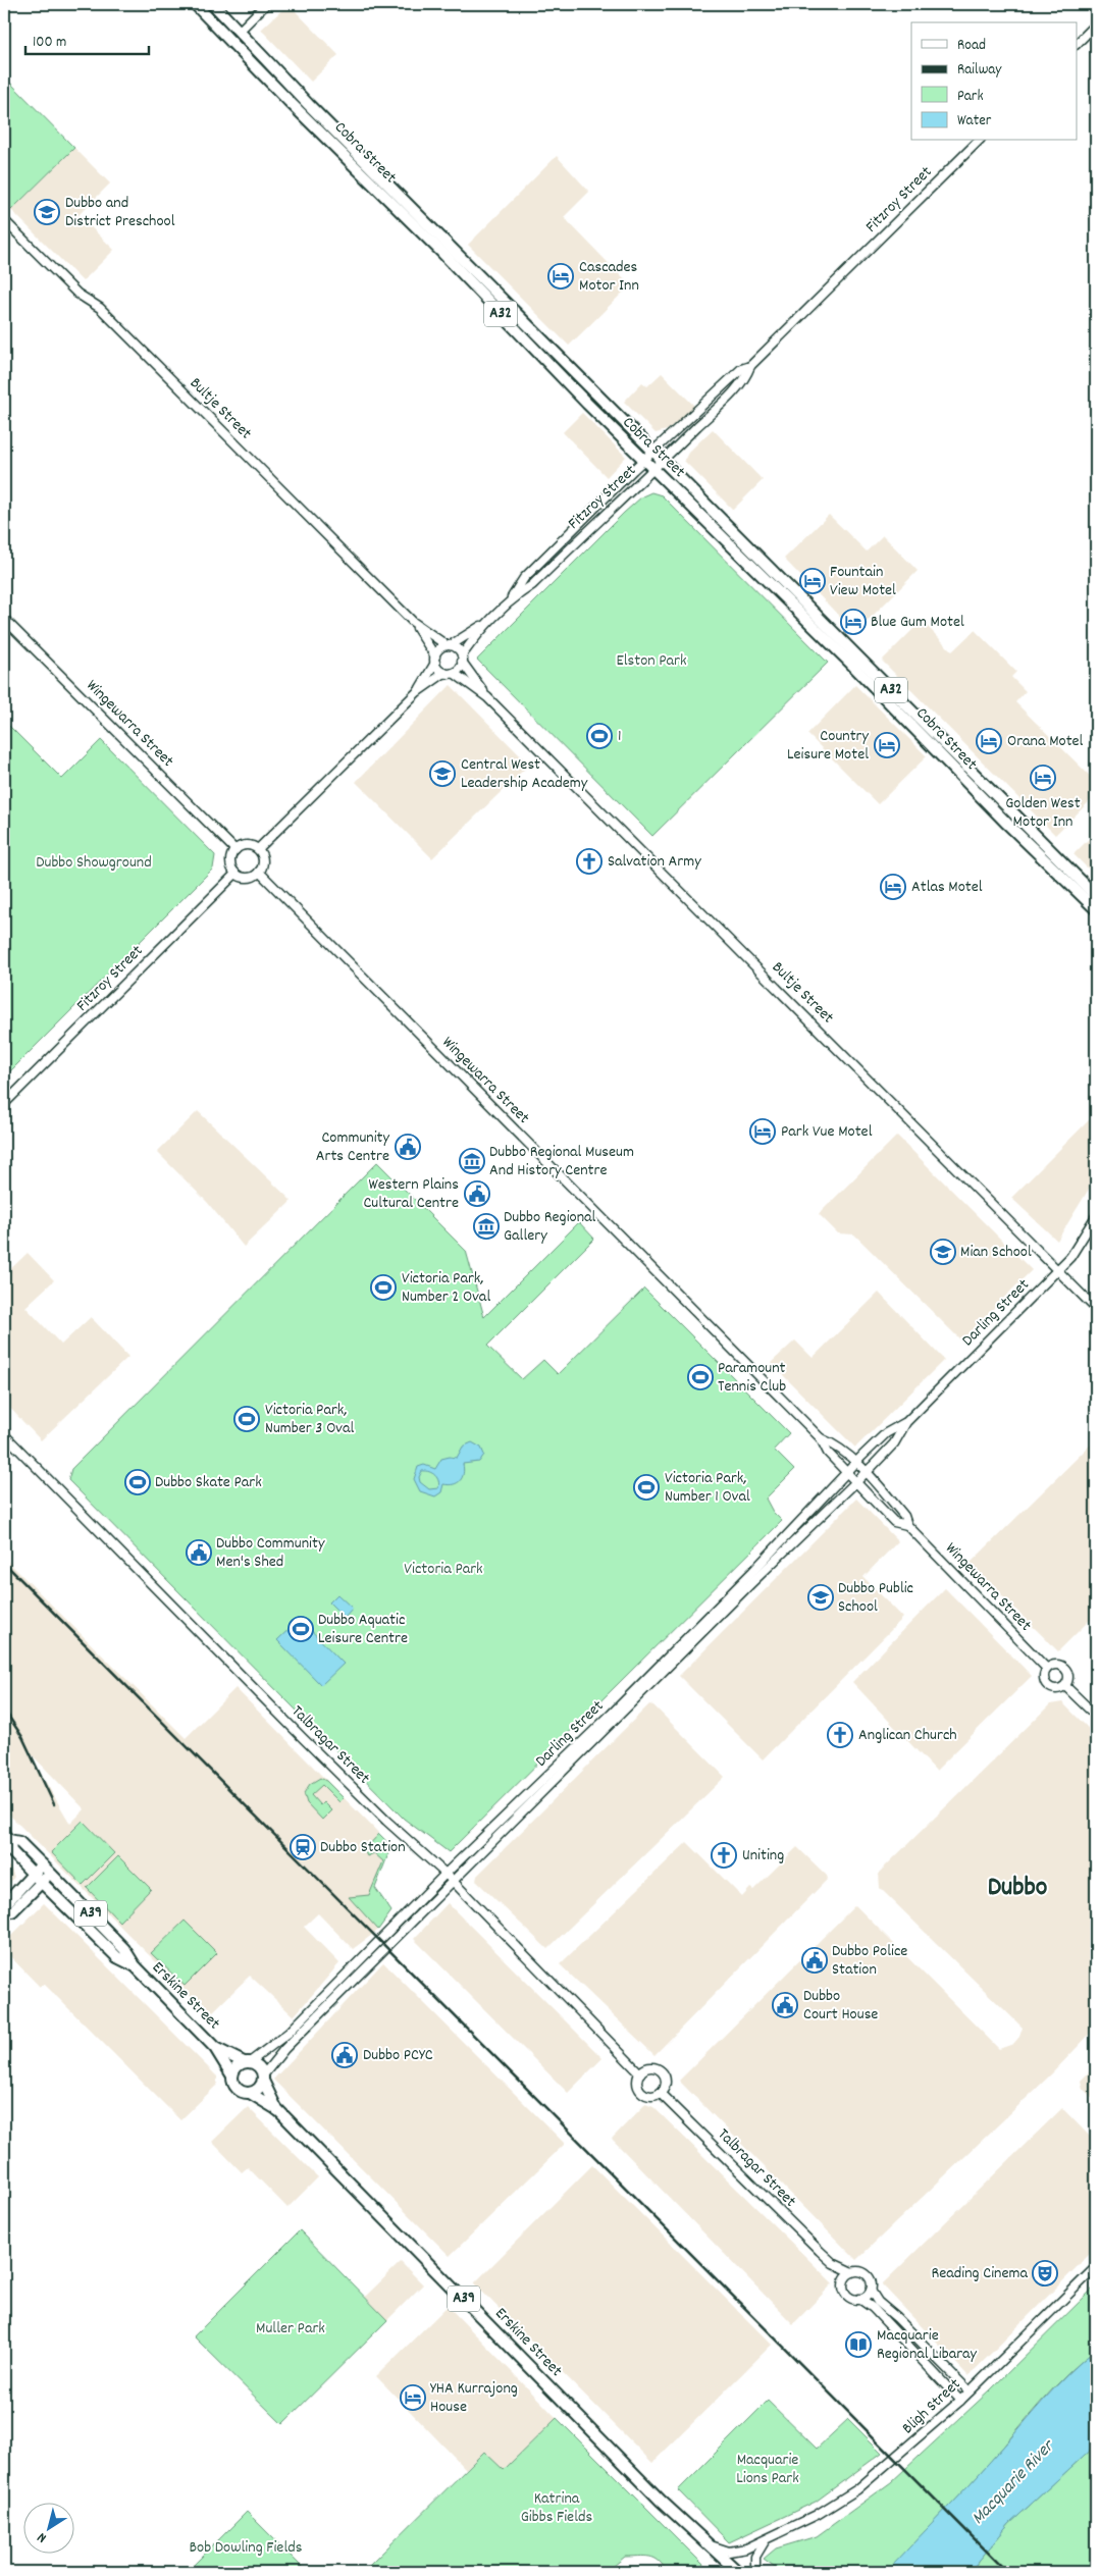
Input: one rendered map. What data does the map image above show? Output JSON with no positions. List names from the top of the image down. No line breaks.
{"streets":{"main road":["Cobra Street","A32","A39","Erskine Street"],"street":["Fitzroy Street","Bultje Street","Wingewarra Street","Darling Street","Talbragar Street","Bligh Street"]},"crossings":[["Cobra Street","Fitzroy Street"],["Fitzroy Street","Bultje Street"],["Fitzroy Street","Wingewarra Street"],["Bultje Street","Darling Street"],["Wingewarra Street","Darling Street"],["Darling Street","Talbragar Street"],["Darling Street","A39"],["Darling Street","Erskine Street"],["A39","Erskine Street"],["Erskine Street","Bligh Street"]],"districts":["Dubbo"],"water":["Macquarie River"],"parks":["Elston Park","Dubbo Showground","Victoria Park","Muller Park","Macquarie Lions Park","Katrina Gibbs Fields","Bob Dowling Fields"],"places":{"school or university":["Dubbo and District Preschool","Central West Leadership Academy","Mian School","Dubbo Public School"],"hotel":["Cascades Motor Inn","Fountain View Motel","Blue Gum Motel","Orana Motel","Country Leisure Motel","Golden West Motor Inn","Atlas Motel","Park Vue Motel","YHA Kurrajong House"],"sports":["1","Victoria Park, Number 2 Oval","Paramount Tennis Club","Victoria Park, Number 3 Oval","Dubbo Skate Park","Victoria Park, Number 1 Oval","Dubbo Aquatic Leisure Centre"],"church":["Salvation Army","Anglican Church","Uniting"],"public building":["Community Arts Centre","Western Plains Cultural Centre","Dubbo Community Men's Shed","Dubbo Police Station","Dubbo Court House","Dubbo PCYC"],"museum":["Dubbo Regional Museum And History Centre","Dubbo Regional Gallery"],"station":["Dubbo Station"],"theatre":["Reading Cinema"],"library":["Macquarie Regional Libaray"]},"legend":["Road","Railway","Park","Water"],"scale_bar":"100 m","north":"bottom left"}
